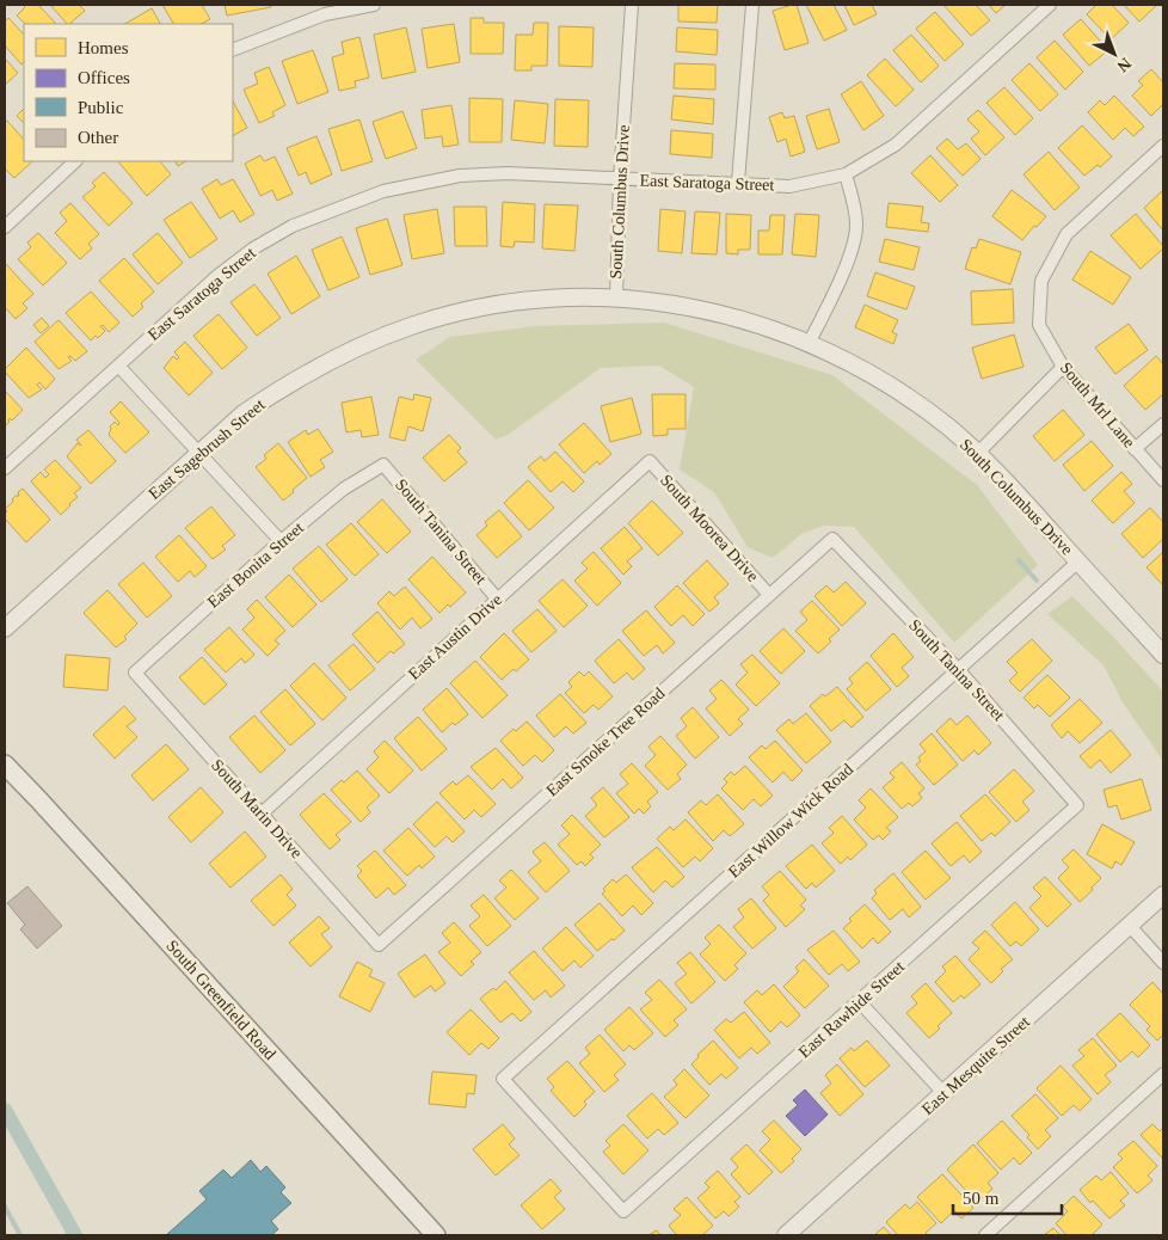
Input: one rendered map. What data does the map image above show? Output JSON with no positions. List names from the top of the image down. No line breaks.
{"streets":{"main road":["South Greenfield Road"],"street":["East Saratoga Street","South Columbus Drive","South Mrl Lane","East Sagebrush Street","South Moorea Drive","South Tanina Street","East Bonita Street","East Austin Drive","East Smoke Tree Road","South Marin Drive","East Willow Wick Road","East Rawhide Street","East Mesquite Street"]},"crossings":[["East Saratoga Street","South Columbus Drive"],["South Columbus Drive","East Sagebrush Street"],["South Columbus Drive","East Willow Wick Road"],["South Moorea Drive","East Austin Drive"],["South Moorea Drive","East Smoke Tree Road"],["South Tanina Street","East Bonita Street"],["South Tanina Street","East Austin Drive"],["South Tanina Street","East Smoke Tree Road"],["South Tanina Street","East Willow Wick Road"],["South Tanina Street","East Rawhide Street"],["East Bonita Street","South Marin Drive"],["East Austin Drive","South Marin Drive"],["East Smoke Tree Road","South Marin Drive"],["East Willow Wick Road","East Rawhide Street"]],"legend":["Homes","Offices","Public","Other"],"scale_bar":"50 m","north":"bottom right"}
